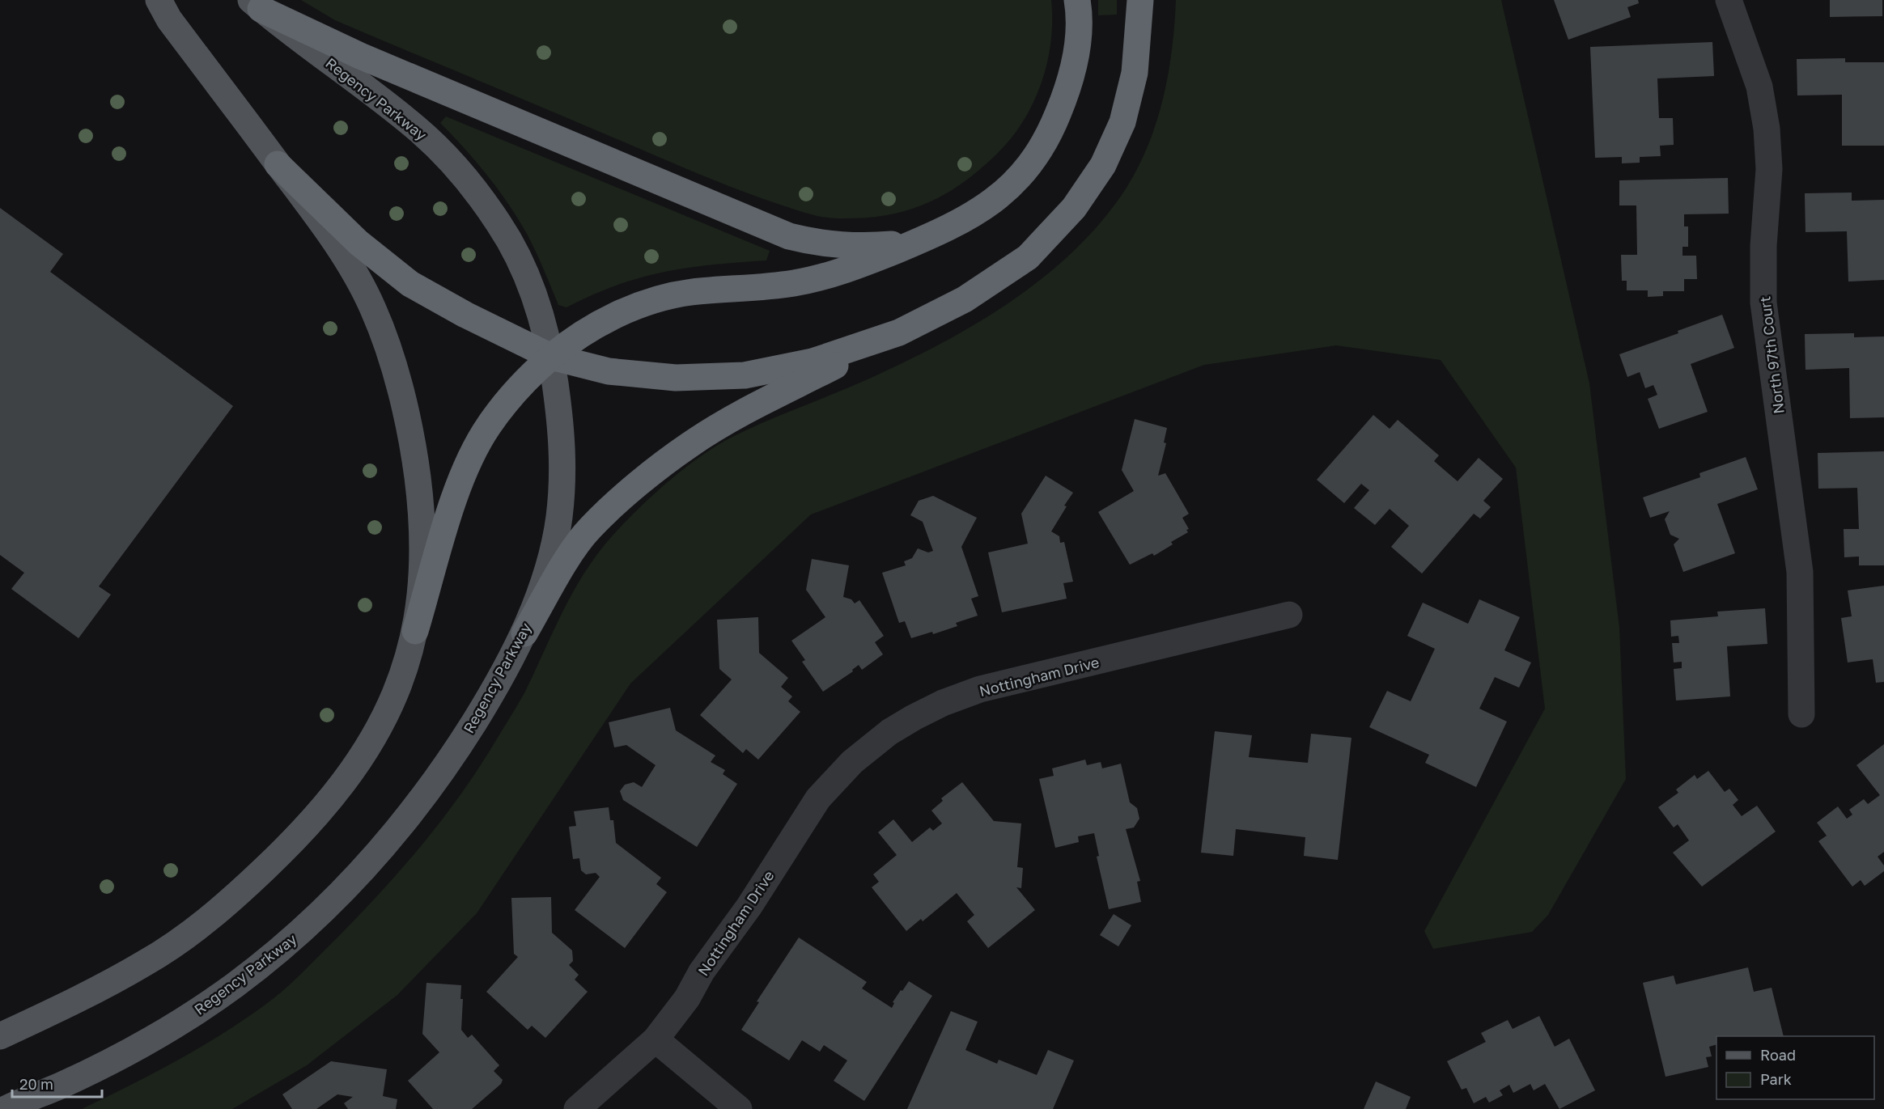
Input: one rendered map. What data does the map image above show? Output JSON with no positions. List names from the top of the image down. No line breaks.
{"streets":{"main road":["Regency Parkway"],"street":["North 97th Court","Nottingham Drive"]},"legend":["Road","Park"],"scale_bar":"20 m"}
